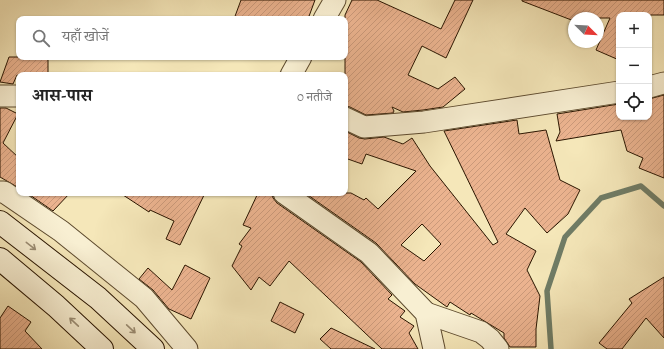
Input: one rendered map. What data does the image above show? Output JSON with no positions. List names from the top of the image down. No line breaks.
{"north":"bottom right","page":{"map_buttons":["+","−"],"search":"यहाँ खोजें","heading":["आस-पास","0 नतीजे"]}}
